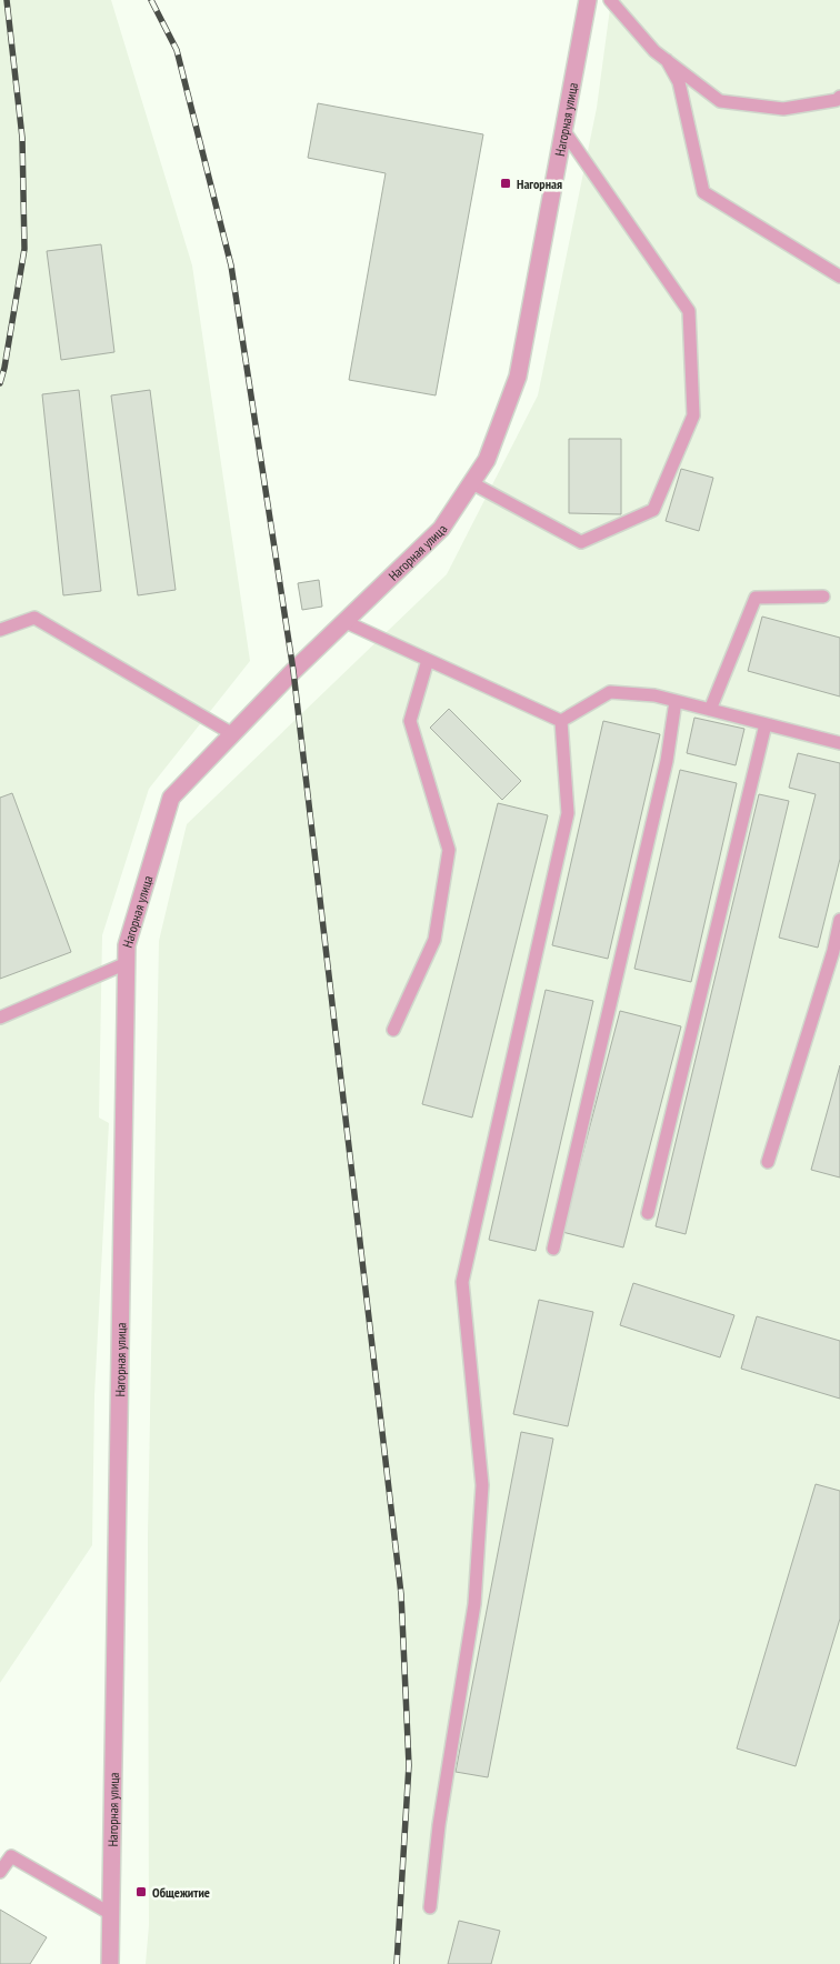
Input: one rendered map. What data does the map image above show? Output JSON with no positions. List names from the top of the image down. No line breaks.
{"streets":{"street":["Нагорная улица"]},"places":{"transit":["Нагорная","Общежитие"]}}
